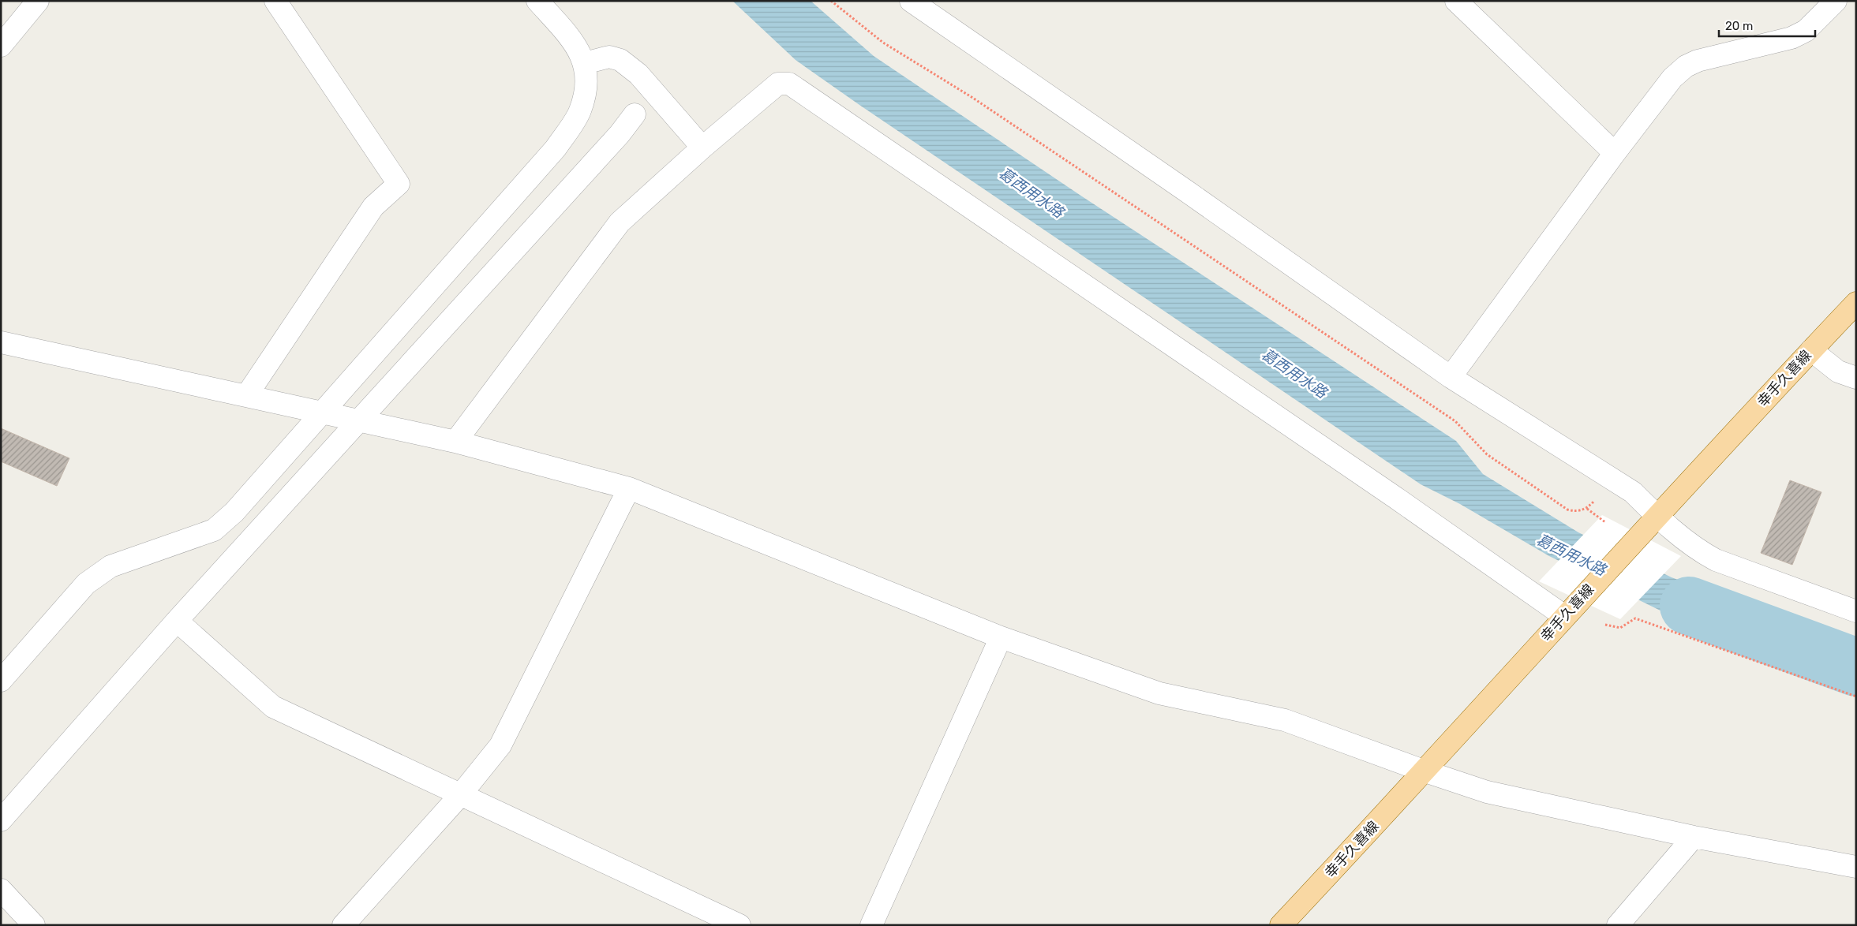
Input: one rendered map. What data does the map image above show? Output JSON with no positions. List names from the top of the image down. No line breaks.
{"streets":{"main road":["幸手久喜線"]},"water":["葛西用水路"],"scale_bar":"20 m"}
